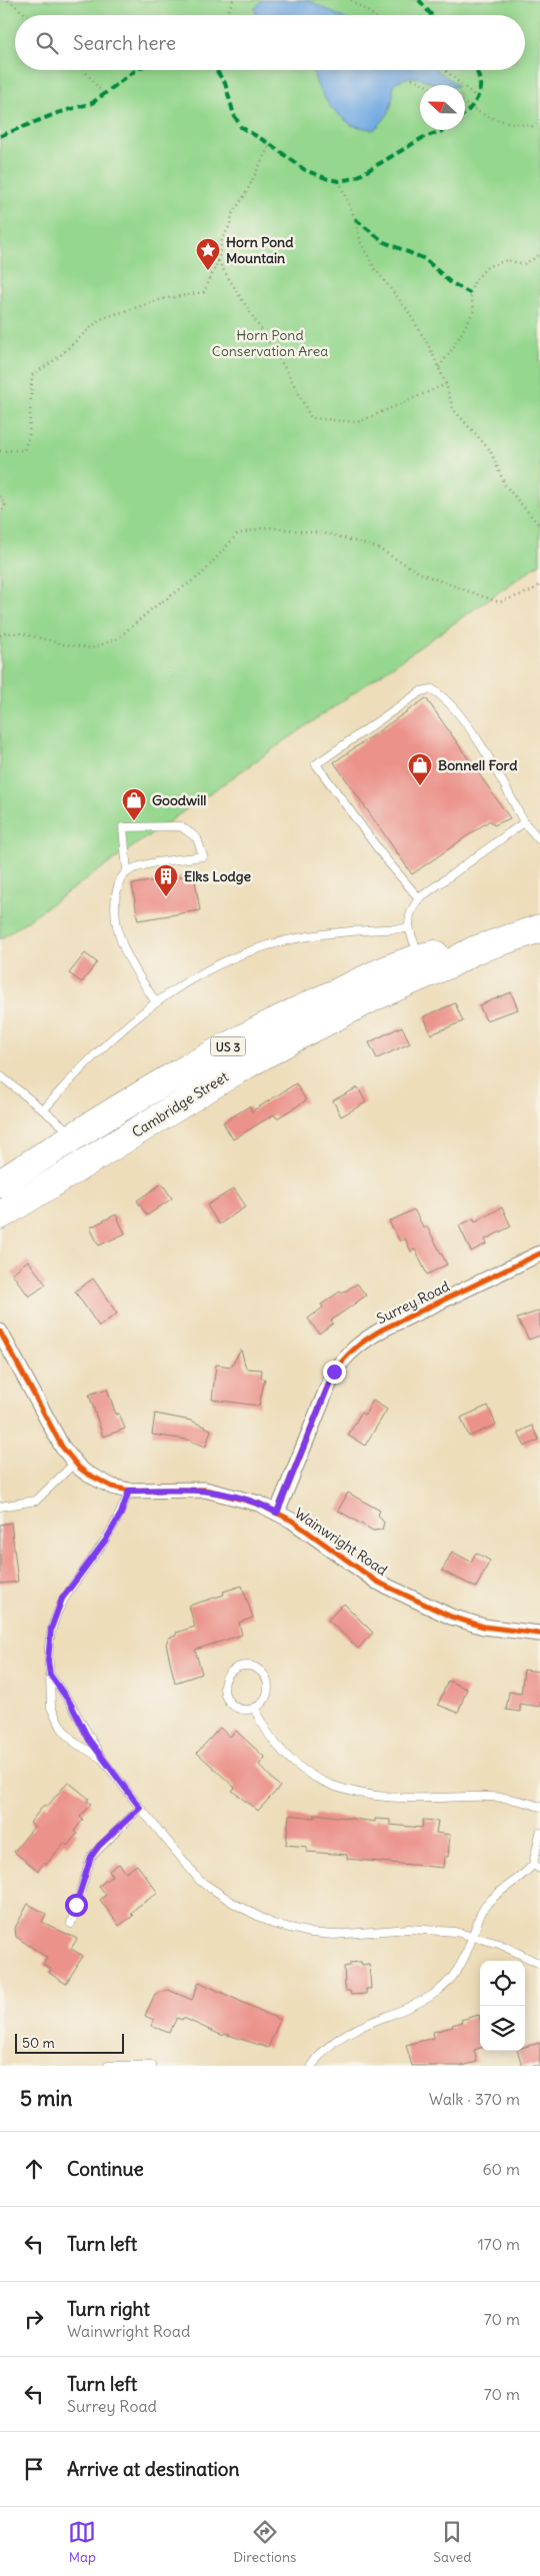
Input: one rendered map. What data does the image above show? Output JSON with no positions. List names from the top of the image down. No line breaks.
{"streets":{"highway":["US 3","Cambridge Street"],"street":["Surrey Road","Wainwright Road"]},"crossings":[["Surrey Road","Wainwright Road"]],"parks":["Horn Pond Conservation Area"],"places":{"place":["Horn Pond Mountain"],"shop":["Bonnell Ford","Goodwill"],"building":["Elks Lodge"]},"scale_bar":"50 m","north":"left","page":{"search":"Search here","scale":"50 m","heading":["5 min","Walk · 370 m"],"list":[["Continue","60 m"],["Turn left","170 m"],["Turn right","Wainwright Road","70 m"],["Turn left","Surrey Road","70 m"],"Arrive at destination"],"nav":["Map","Directions","Saved"]}}
